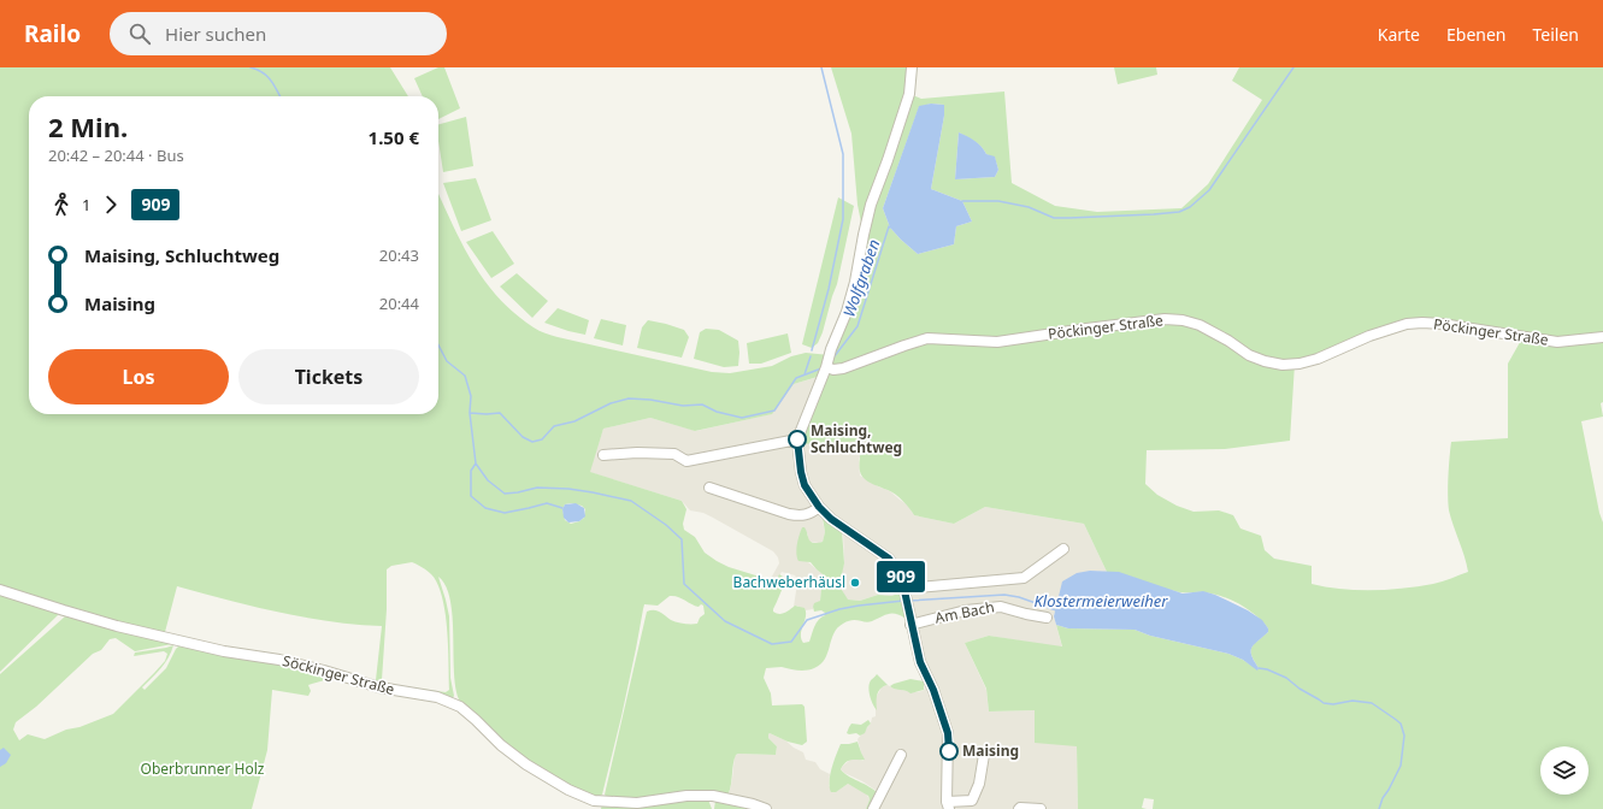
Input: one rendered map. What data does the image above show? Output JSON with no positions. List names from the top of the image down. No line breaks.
{"streets":{"street":["Pöckinger Straße","Am Bach","Söckinger Straße"]},"water":["Wolfgraben","Klostermeierweiher"],"parks":["Oberbrunner Holz"],"places":["Maising, Schluchtweg","Bachweberhäusl","Maising"],"lines":["bus line 909"],"page":{"header":"Railo","search":"Hier suchen","nav":["Karte","Ebenen","Teilen"],"on_map":"909","heading":["2 Min.","20:42 – 20:44 · Bus","1.50 €"],"legs":["1","909"],"list":[{"name":"Maising, Schluchtweg","value":"20:43"},{"name":"Maising","value":"20:44"}],"buttons":["Los","Tickets"]}}
